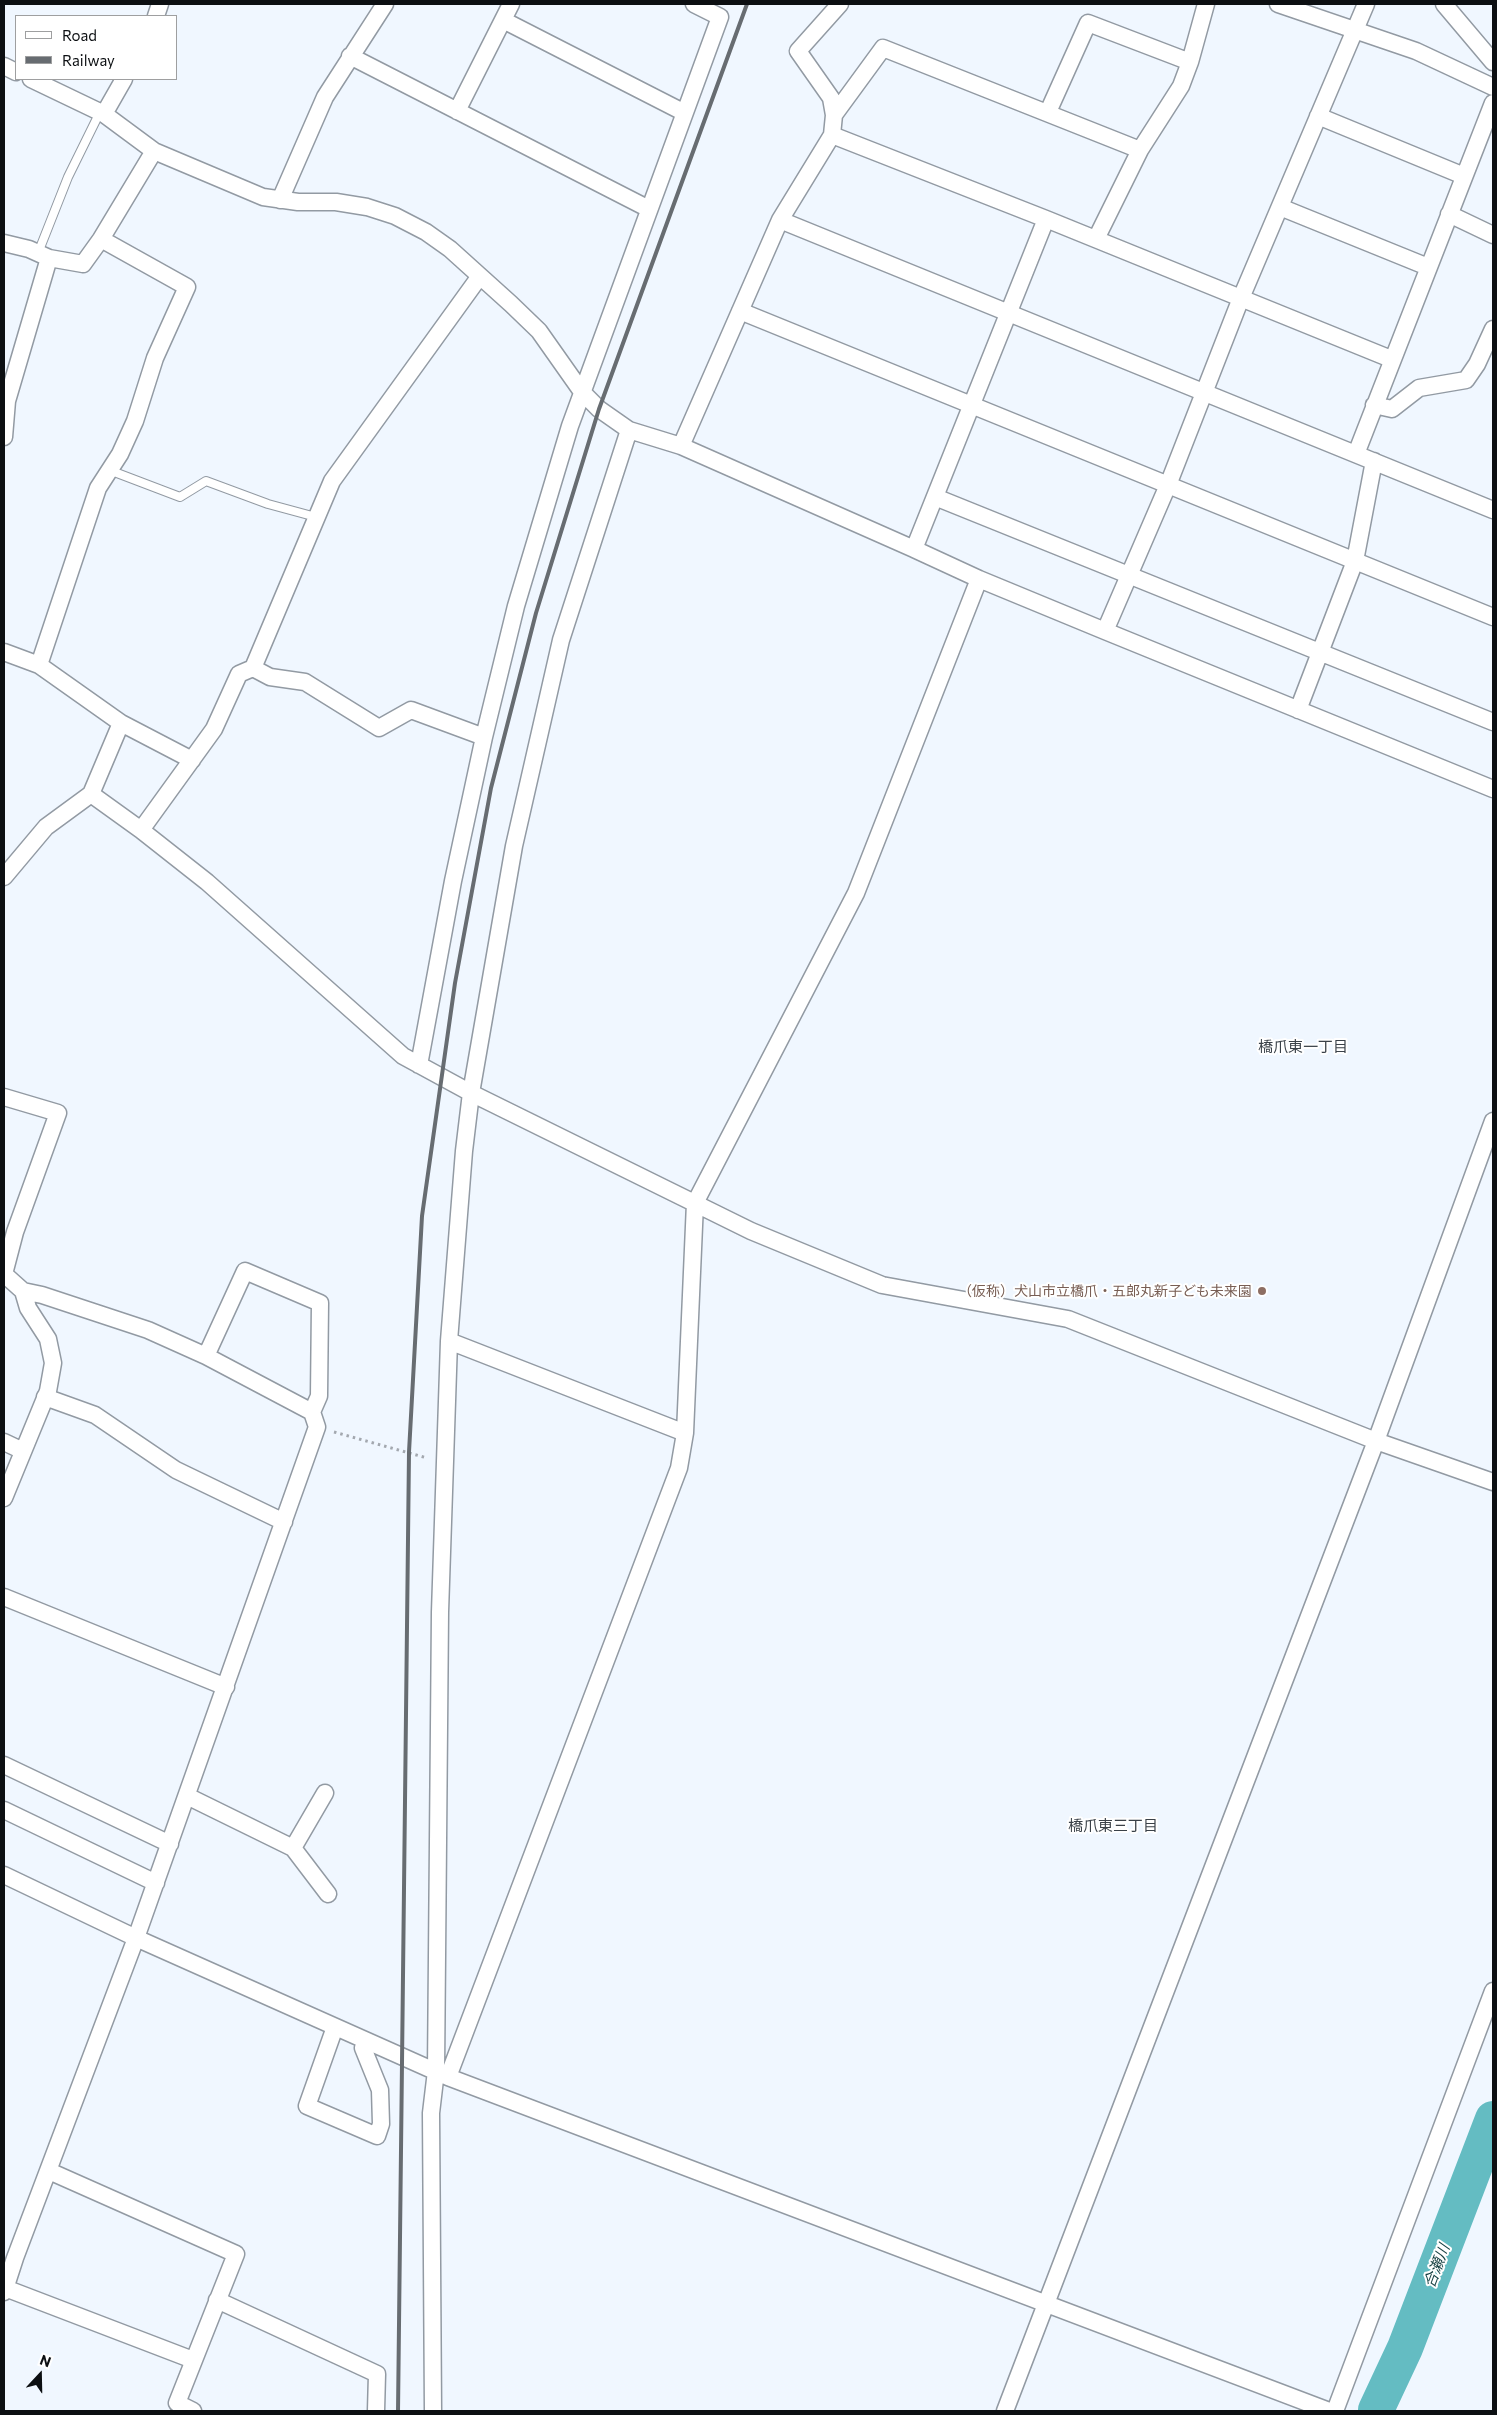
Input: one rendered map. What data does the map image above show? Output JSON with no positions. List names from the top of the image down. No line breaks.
{"districts":["橋爪東一丁目","橋爪東三丁目"],"water":["合瀬川"],"places":["（仮称）犬山市立橋爪・五郎丸新子ども未来園"],"legend":["Road","Railway"],"north":"top"}
